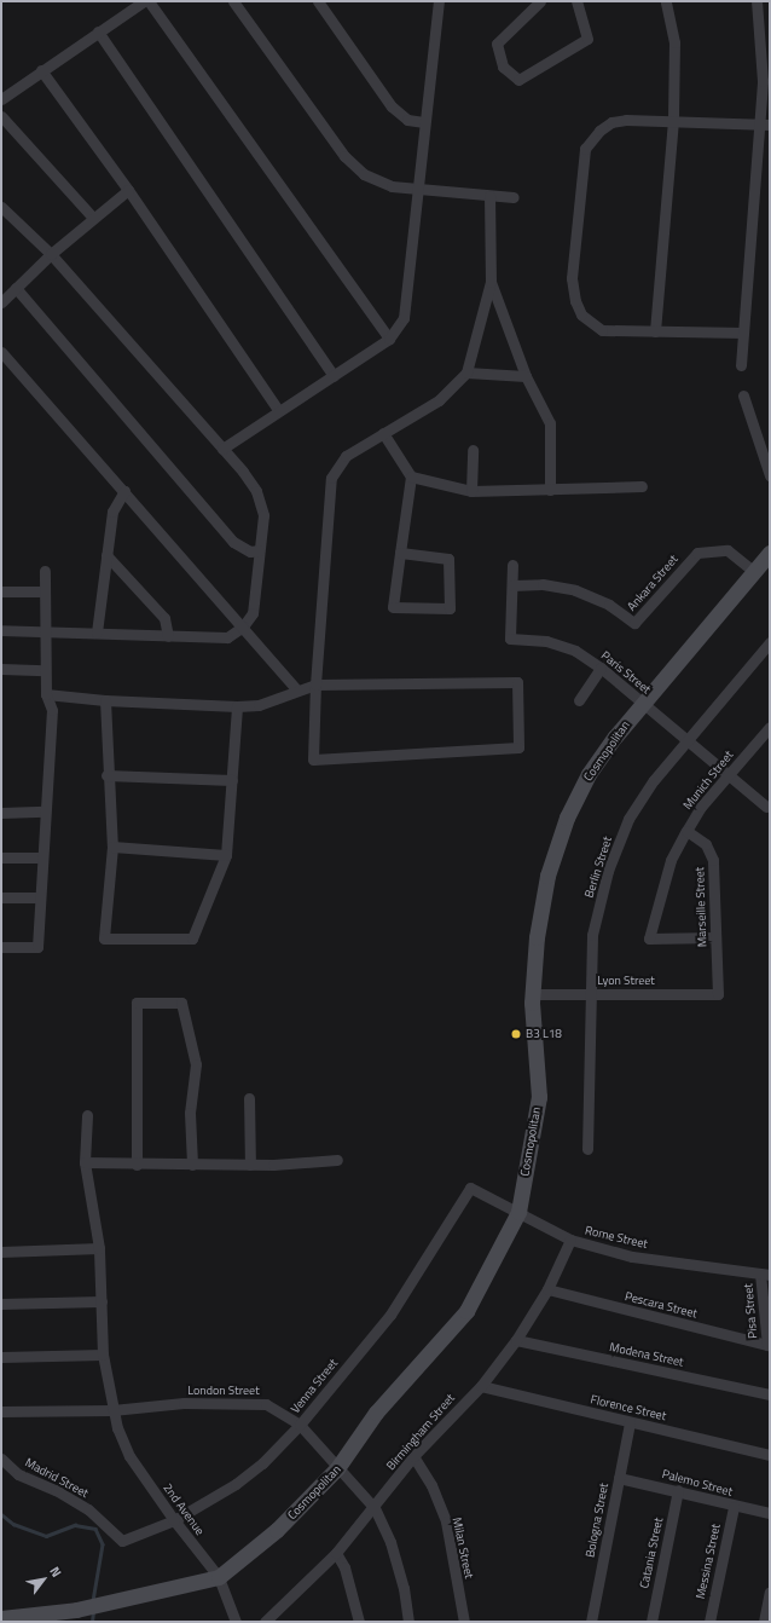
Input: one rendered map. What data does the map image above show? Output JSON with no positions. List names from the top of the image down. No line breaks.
{"streets":{"street":["Ankara Street","Paris Street","Cosmopolitan","Munich Street","Berlin Street","Marseille Street","Lyon Street","Rome Street","Pescara Street","Pisa Street","Modena Street","Venna Street","London Street","Florence Street","Birmingham Street","Madrid Street","Palemo Street","2nd Avenue","Bologna Street","Milan Street","Catania Street","Messina Street"]},"crossings":[["Ankara Street","Paris Street"],["Ankara Street","Cosmopolitan"],["Paris Street","Cosmopolitan"],["Paris Street","Munich Street"],["Paris Street","Berlin Street"],["Cosmopolitan","Lyon Street"],["Cosmopolitan","Rome Street"],["Cosmopolitan","London Street"],["Cosmopolitan","2nd Avenue"],["Munich Street","Marseille Street"],["Berlin Street","Lyon Street"],["Marseille Street","Lyon Street"],["Rome Street","Pisa Street"],["Rome Street","Venna Street"],["Rome Street","Birmingham Street"],["Pescara Street","Pisa Street"],["Pescara Street","Birmingham Street"],["Modena Street","Birmingham Street"],["Venna Street","London Street"],["Venna Street","Madrid Street"],["Venna Street","2nd Avenue"],["London Street","Birmingham Street"],["London Street","2nd Avenue"],["Florence Street","Birmingham Street"],["Florence Street","Bologna Street"],["Birmingham Street","Milan Street"],["Palemo Street","Bologna Street"],["Palemo Street","Catania Street"],["Palemo Street","Messina Street"]],"places":["B3 L18"],"north":"top right"}
